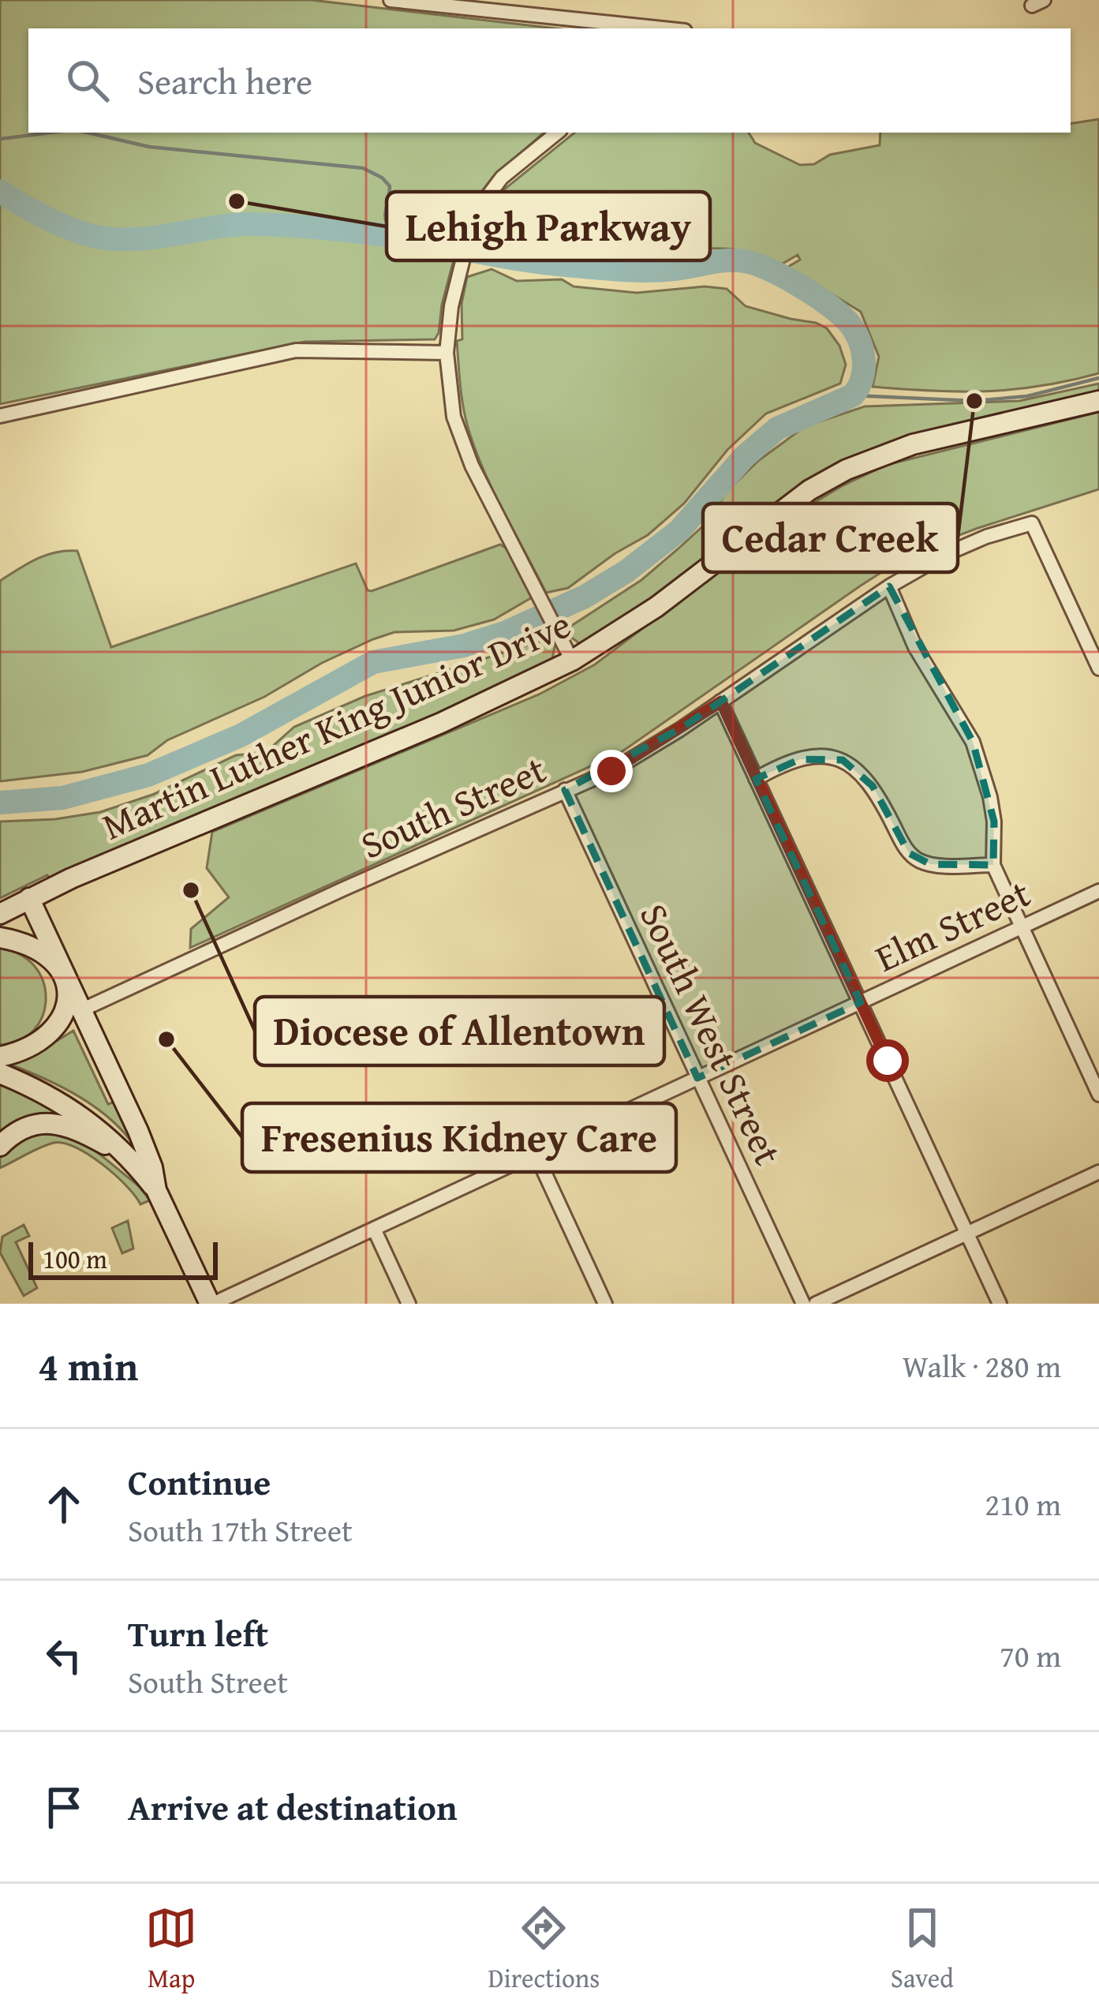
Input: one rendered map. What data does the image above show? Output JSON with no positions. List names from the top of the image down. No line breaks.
{"streets":{"main road":["Martin Luther King Junior Drive"],"street":["South Street","Elm Street","South West Street"]},"crossings":[["South Street","South West Street"],["Elm Street","South West Street"]],"places":["Lehigh Parkway","Cedar Creek","Diocese of Allentown","Fresenius Kidney Care"],"scale_bar":"100 m","page":{"search":"Search here","scale":"100 m","heading":["4 min","Walk · 280 m"],"list":[["Continue","South 17th Street","210 m"],["Turn left","South Street","70 m"],"Arrive at destination"],"nav":["Map","Directions","Saved"]}}
